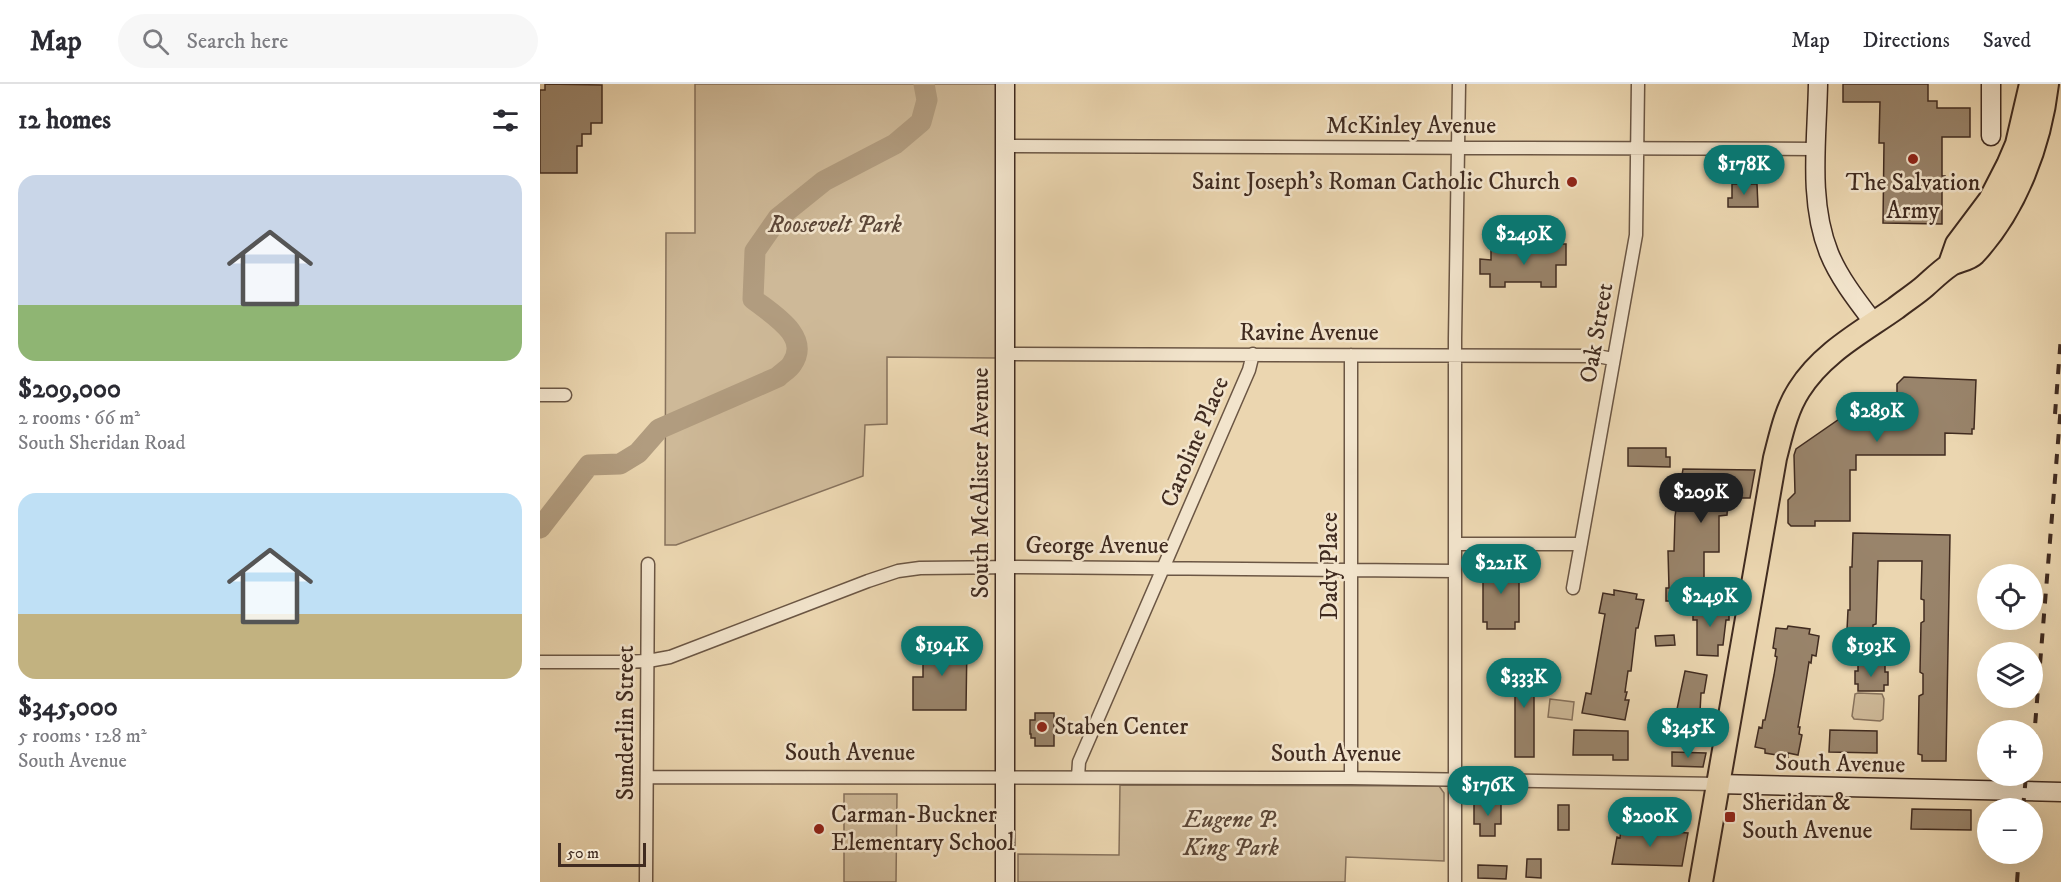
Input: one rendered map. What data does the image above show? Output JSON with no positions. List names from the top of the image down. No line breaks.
{"streets":{"street":["McKinley Avenue","Ravine Avenue","Oak Street","Caroline Place","South McAlister Avenue","George Avenue","Dady Place","Sunderlin Street","South Avenue"]},"crossings":[["McKinley Avenue","Oak Street"],["McKinley Avenue","South McAlister Avenue"],["Ravine Avenue","Oak Street"],["Ravine Avenue","Caroline Place"],["Ravine Avenue","South McAlister Avenue"],["Ravine Avenue","Dady Place"],["Caroline Place","George Avenue"],["Caroline Place","South Avenue"],["South McAlister Avenue","George Avenue"],["South McAlister Avenue","South Avenue"],["George Avenue","Dady Place"],["George Avenue","Sunderlin Street"],["Dady Place","South Avenue"],["Sunderlin Street","South Avenue"]],"parks":["Roosevelt Park","Eugene P. King Park"],"places":{"other":["The Salvation Army","Saint Joseph's Roman Catholic Church","Staben Center","Carman-Buckner Elementary School"],"transit":["Sheridan & South Avenue"]},"scale_bar":"50 m","page":{"header":"Map","search":"Search here","nav":["Map","Directions","Saved"],"heading":"12 homes","price":["$178K","$249K","$289K","$209K","$221K","$249K","$194K","$193K","$333K","$345K","$176K","$200K"],"list":[{"name":"$209,000","note":"2 rooms · 66 m² · South Sheridan Road"},{"name":"$345,000","note":"5 rooms · 128 m² · South Avenue"}],"map_buttons":["+","−"],"scale":"50 m"}}
